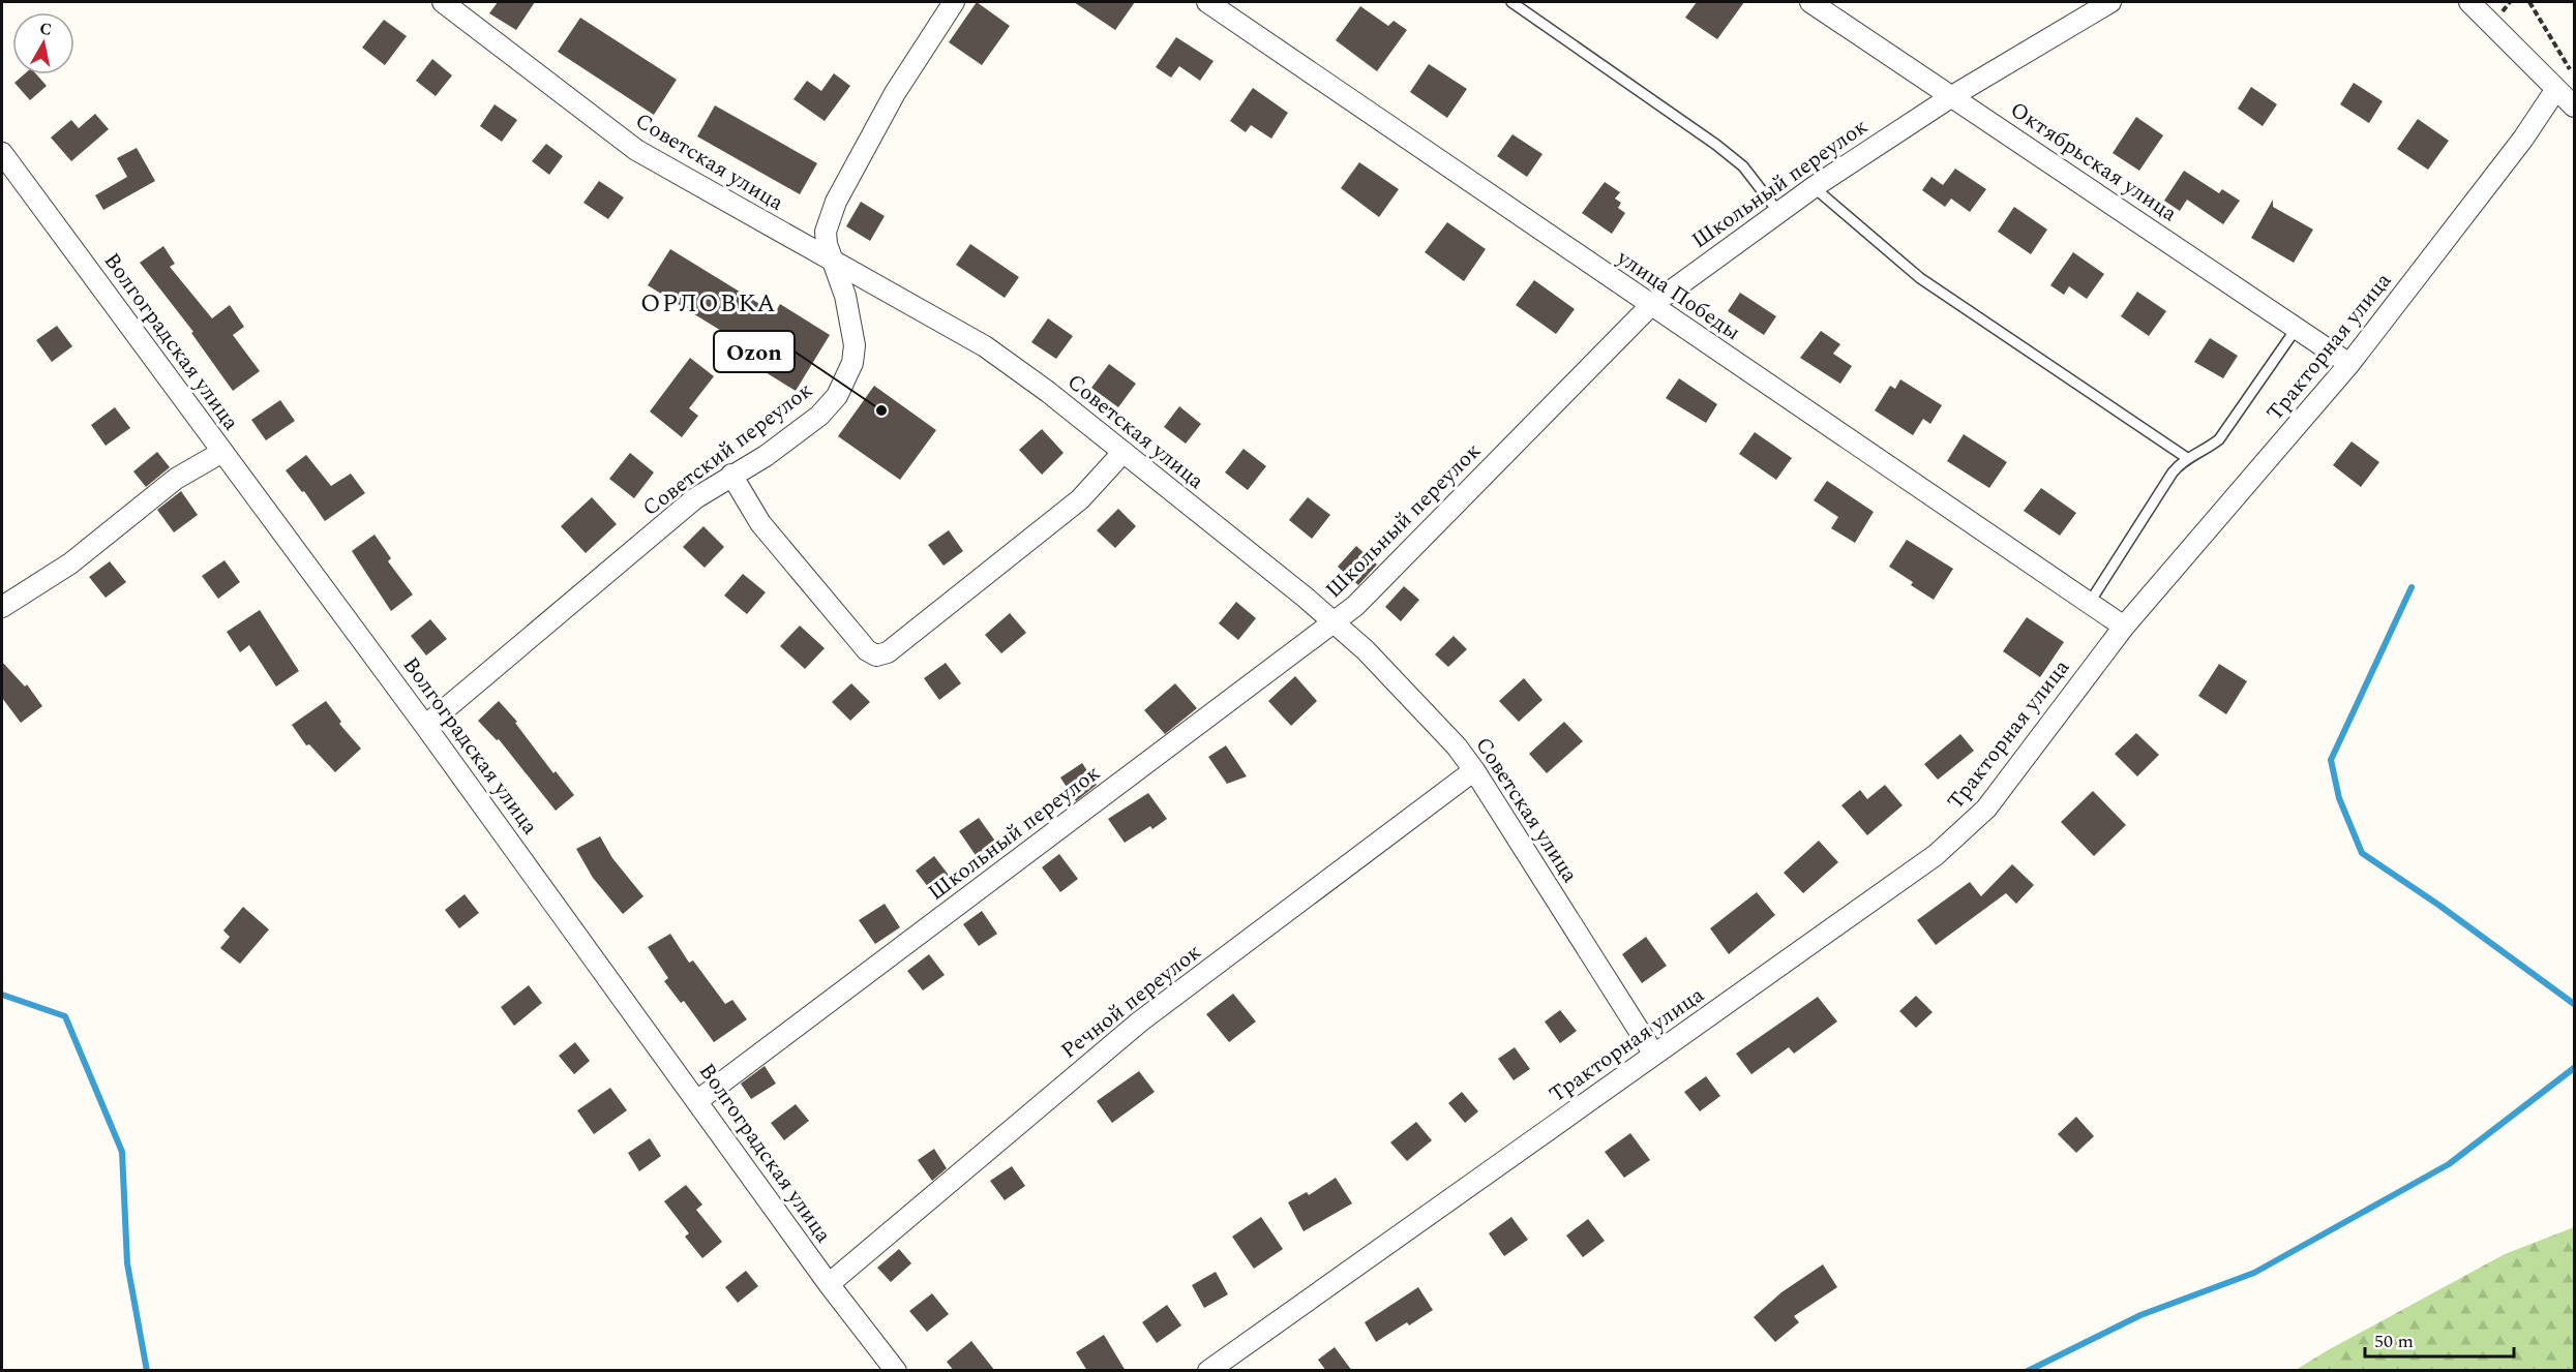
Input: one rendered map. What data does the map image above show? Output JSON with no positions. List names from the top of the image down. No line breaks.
{"streets":{"street":["Советская улица","Октябрьская улица","Школьный переулок","улица Победы","Волгоградская улица","Тракторная улица","Советский переулок","Речной переулок"]},"crossings":[["Советская улица","Школьный переулок"],["Советская улица","Тракторная улица"],["Советская улица","Советский переулок"],["Советская улица","Речной переулок"],["Октябрьская улица","Школьный переулок"],["Октябрьская улица","Тракторная улица"],["Школьный переулок","улица Победы"],["Школьный переулок","Волгоградская улица"],["улица Победы","Тракторная улица"],["Волгоградская улица","Советский переулок"],["Волгоградская улица","Речной переулок"]],"districts":["ОРЛОВКА"],"places":["Ozon"],"scale_bar":"50 m","north":"top"}
